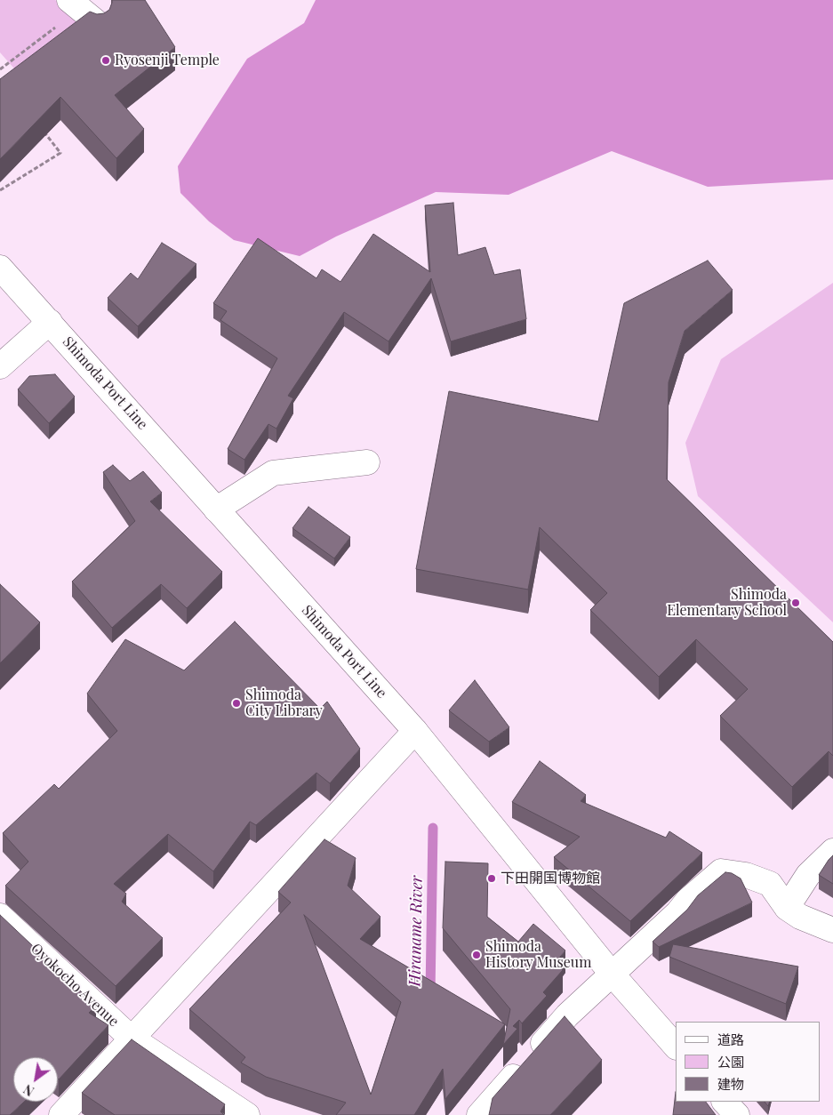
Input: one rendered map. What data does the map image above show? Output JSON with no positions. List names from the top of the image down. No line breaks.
{"streets":{"street":["Shimoda Port Line","Oyokocho Avenue"]},"water":["Hiraname River"],"places":["Ryosenji Temple","Shimoda Elementary School","Shimoda City Library","下田開国博物館","Shimoda History Museum"],"legend":["道路","公園","建物"],"north":"bottom left"}
